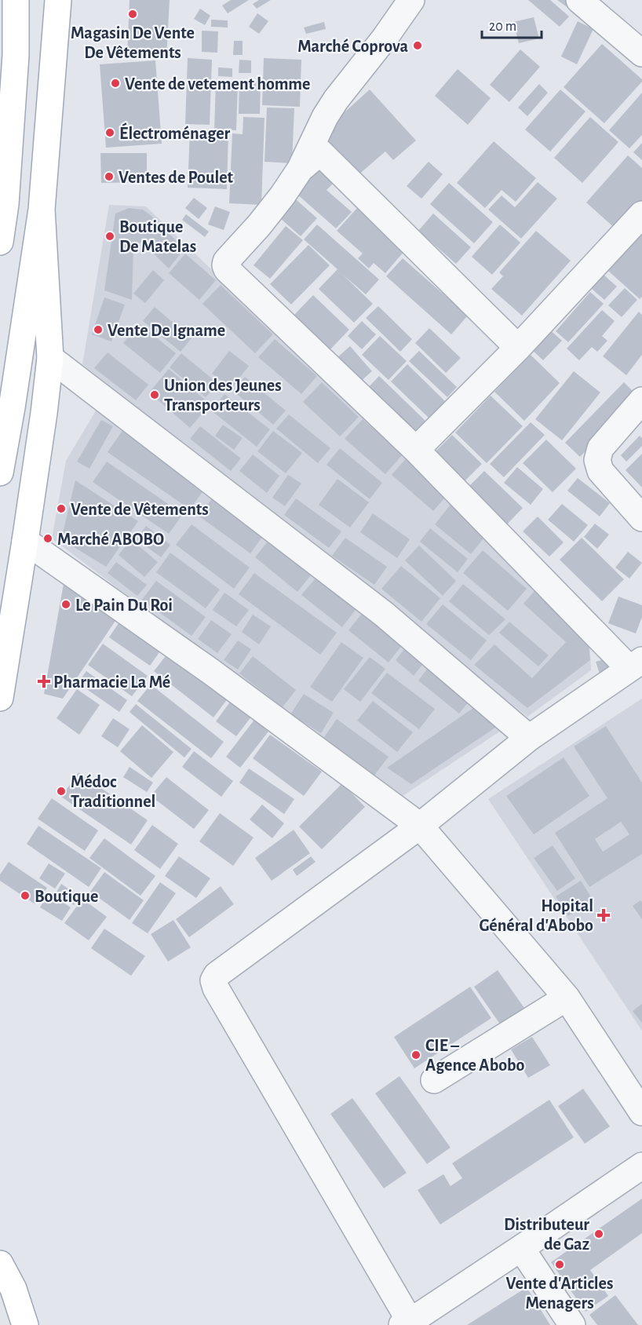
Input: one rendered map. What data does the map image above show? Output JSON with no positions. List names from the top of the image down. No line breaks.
{"places":{"other":["Magasin De Vente De Vêtements","Marché Coprova","Vente de vetement homme","Électroménager","Ventes de Poulet","Boutique De Matelas","Vente De Igname","Union des Jeunes Transporteurs","Vente de Vêtements","Marché ABOBO","Le Pain Du Roi","Médoc Traditionnel","Boutique","CIE – Agence Abobo","Distributeur de Gaz","Vente d'Articles Menagers"],"health":["Pharmacie La Mé","Hopital Général d'Abobo"]},"scale_bar":"20 m"}
